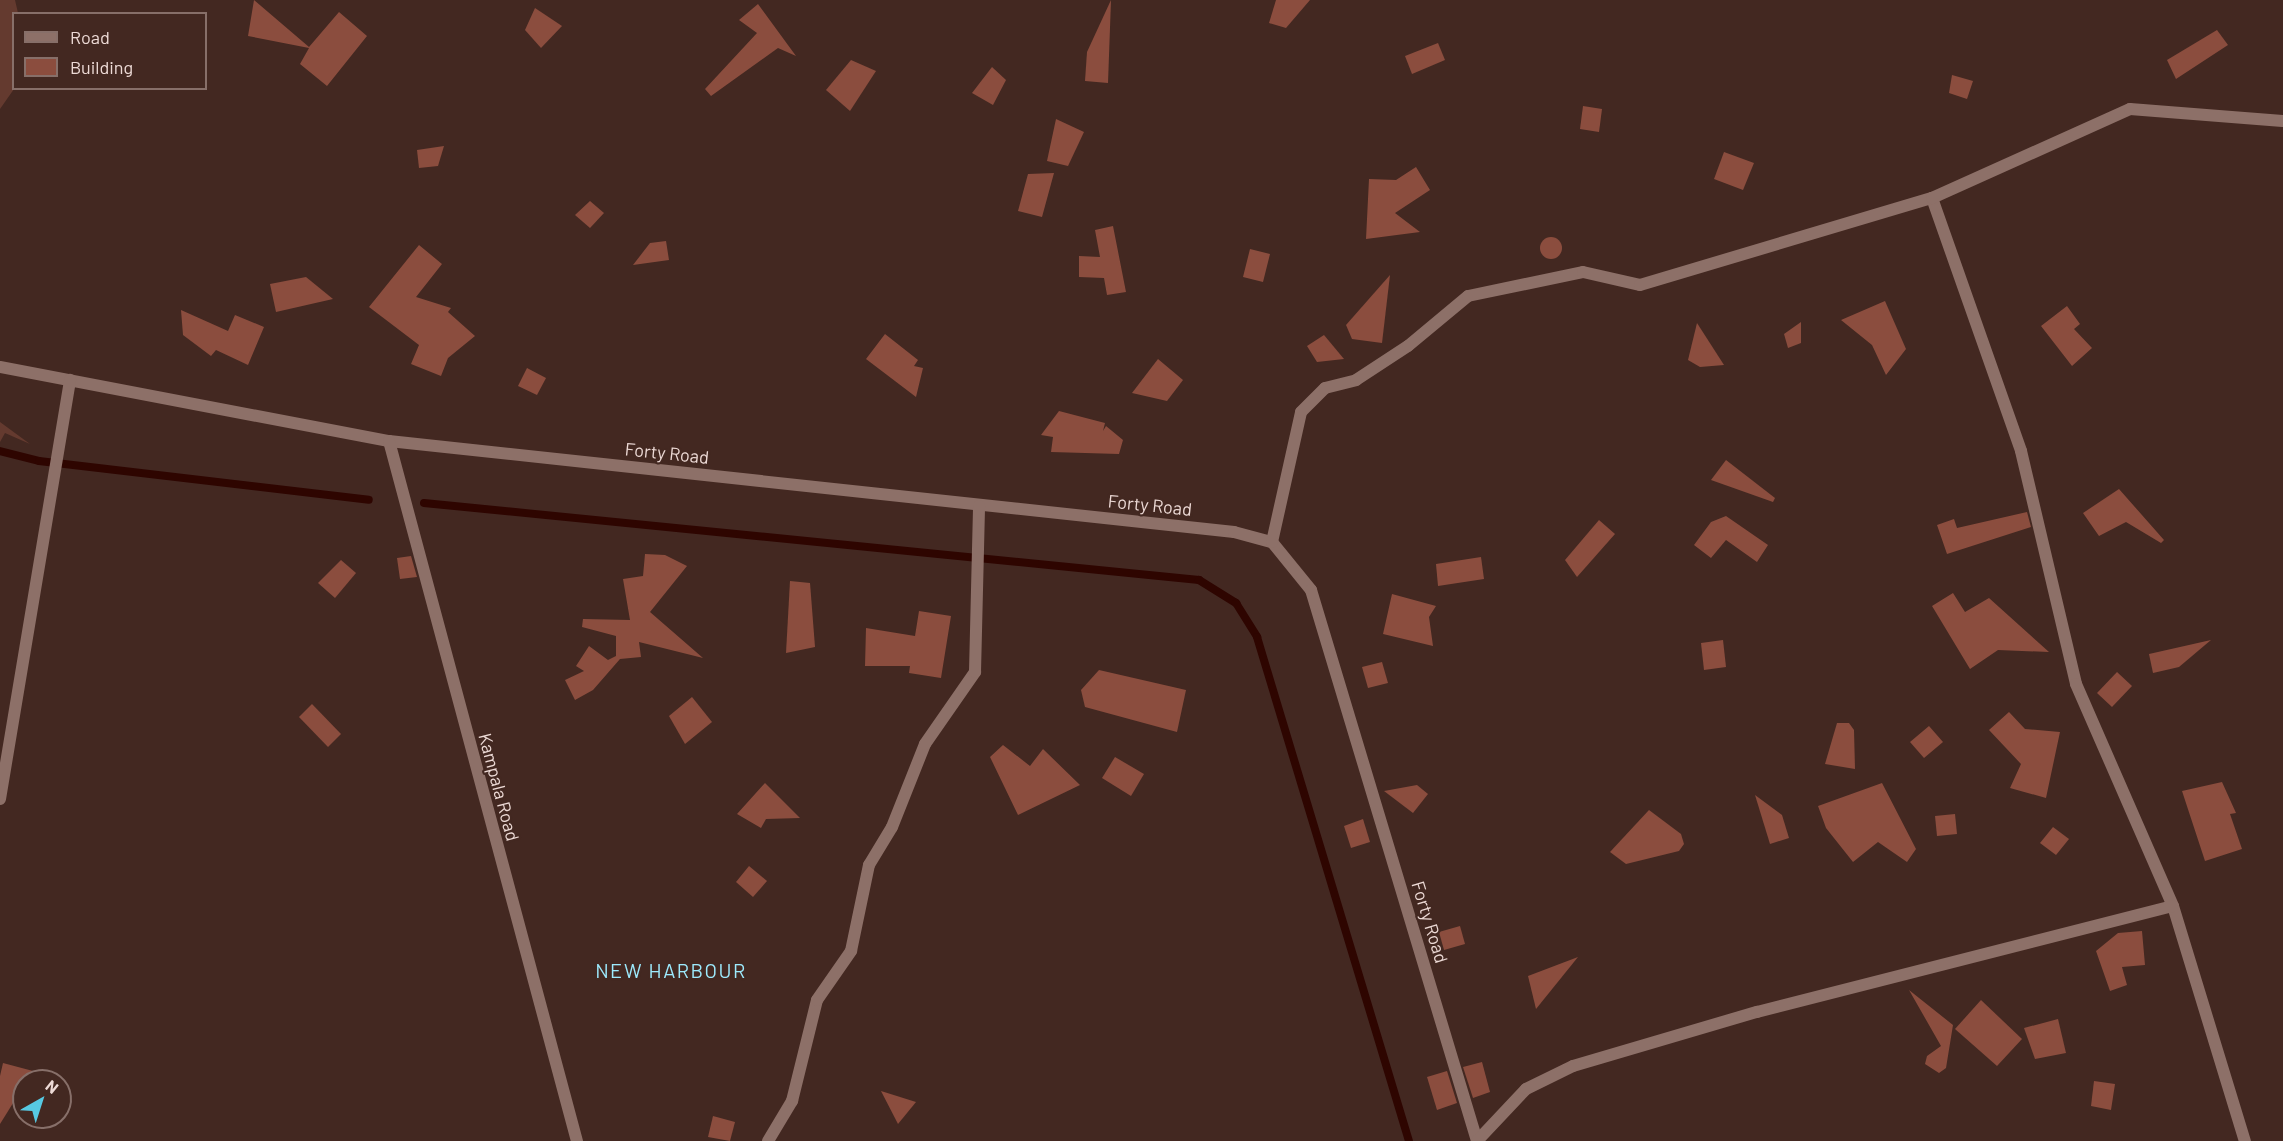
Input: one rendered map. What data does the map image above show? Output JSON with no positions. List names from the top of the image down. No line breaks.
{"streets":{"street":["Forty Road","Kampala Road"]},"crossings":[["Forty Road","Kampala Road"]],"districts":["NEW HARBOUR"],"legend":["Road","Building"],"north":"top right"}
